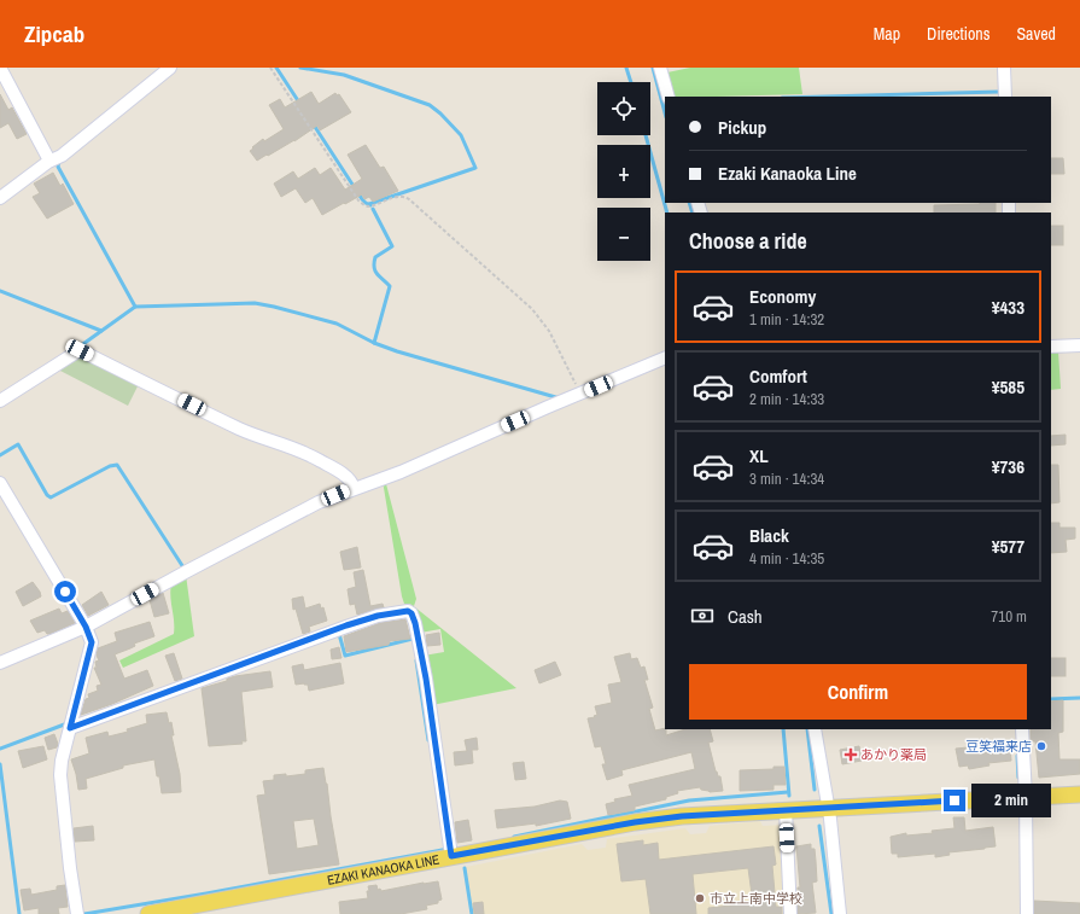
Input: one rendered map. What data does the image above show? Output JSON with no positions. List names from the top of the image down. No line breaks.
{"streets":{"main road":["EZAKI KANAOKA LINE"]},"places":{"other":["豆笑福来店","市立上南中学校"],"health":["あかり薬局"]},"page":{"header":"Zipcab","nav":["Map","Directions","Saved"],"map_buttons":["+","−"],"banner":["Pickup","Ezaki Kanaoka Line"],"heading":"Choose a ride","list":[{"name":"Economy","note":"1 min · 14:32","value":"¥433"},{"name":"Comfort","note":"2 min · 14:33","value":"¥585"},{"name":"XL","note":"3 min · 14:34","value":"¥736"},{"name":"Black","note":"4 min · 14:35","value":"¥577"}],"pay":["Cash","710 m"],"buttons":"Confirm","bubble":"2 min"}}
